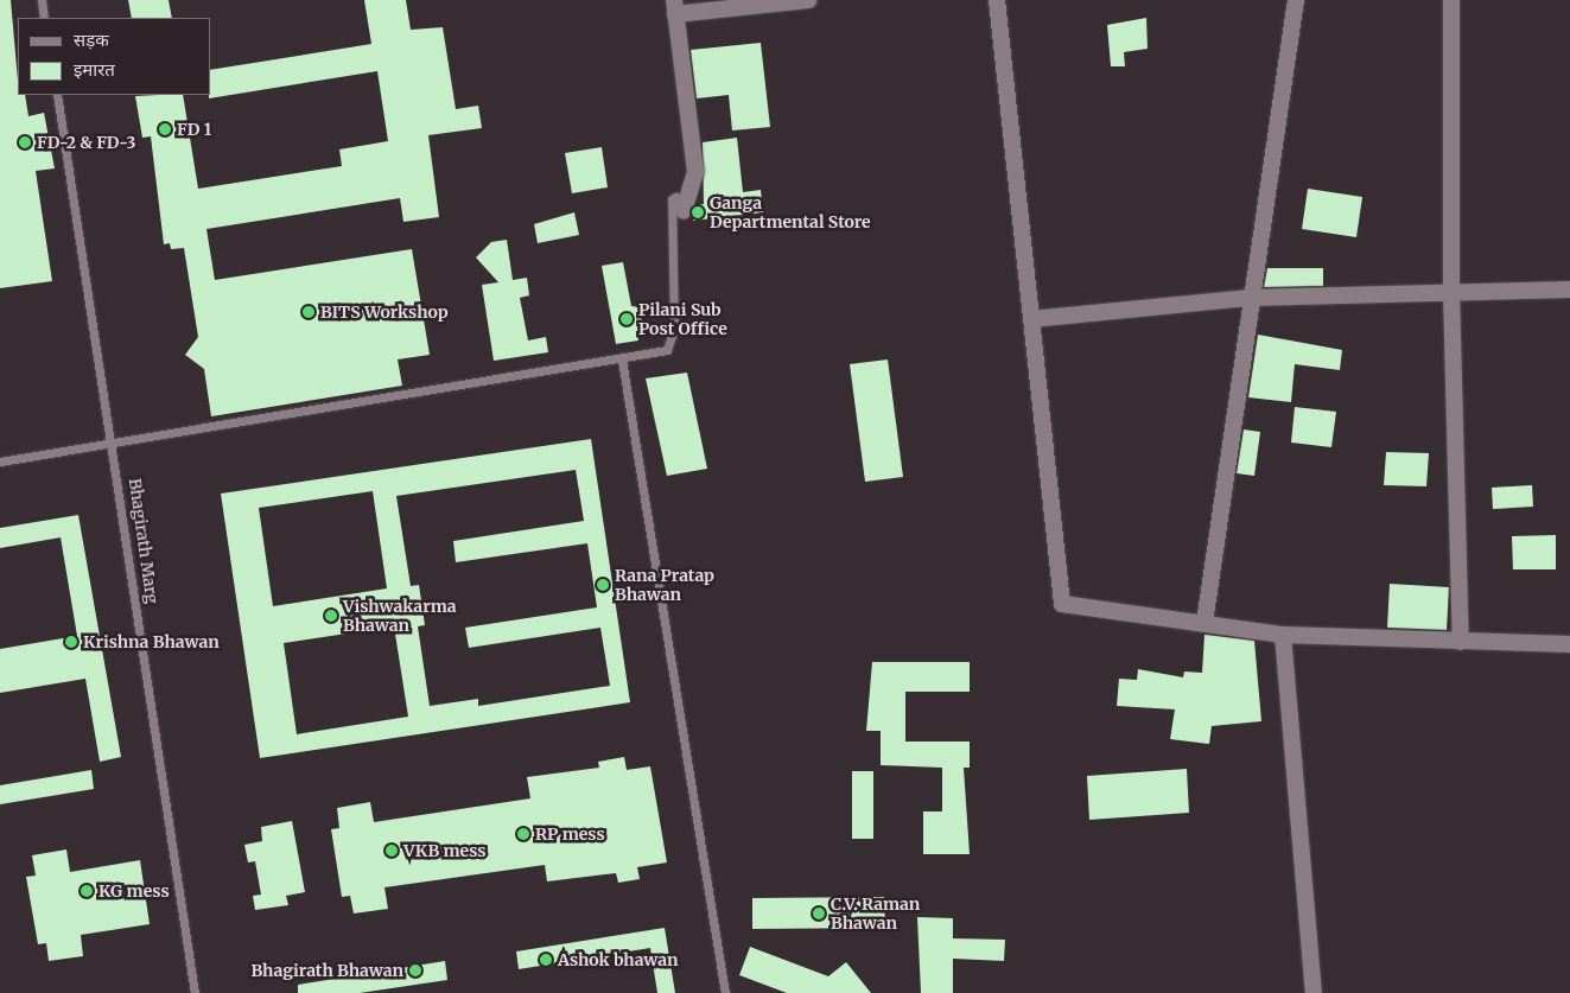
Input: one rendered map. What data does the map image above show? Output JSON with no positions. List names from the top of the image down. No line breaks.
{"streets":{"lane":["Bhagirath Marg"]},"places":["FD 1","FD-2 & FD-3","Ganga Departmental Store","BITS Workshop","Pilani Sub Post Office","Rana Pratap Bhawan","Vishwakarma Bhawan","Krishna Bhawan","RP mess","VKB mess","KG mess","C.V. Raman Bhawan","Ashok bhawan","Bhagirath Bhawan"],"legend":["सड़क","इमारत"]}
